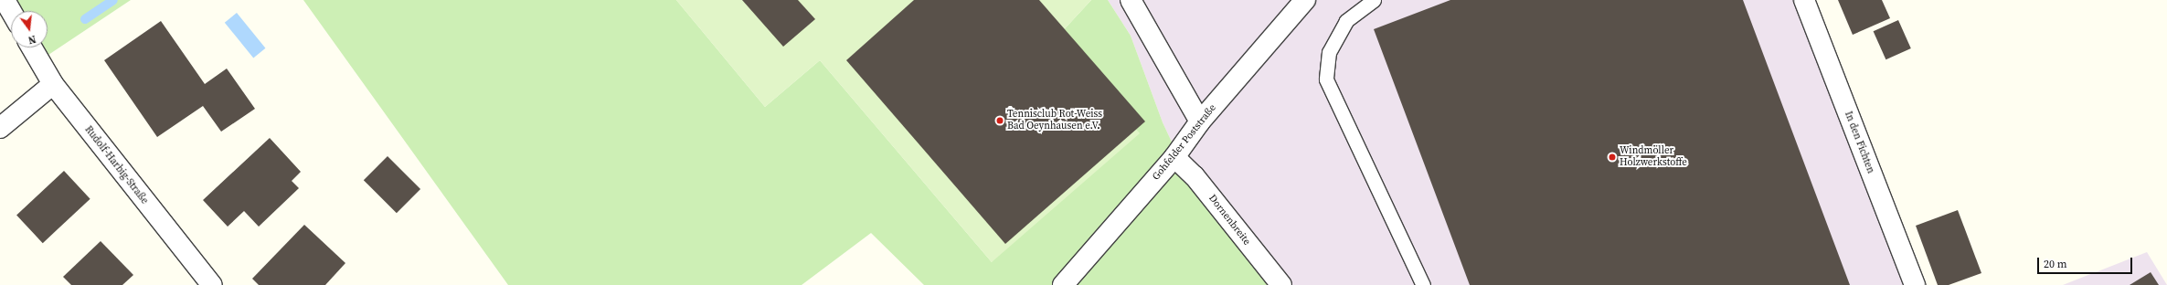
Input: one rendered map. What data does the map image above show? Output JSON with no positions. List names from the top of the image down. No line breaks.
{"streets":{"street":["Gohfelder Poststraße","In den Fichten","Rudolf-Harbig-Straße","Dornenbreite"]},"crossings":[["Gohfelder Poststraße","Dornenbreite"]],"places":["Tennisclub Rot-Weiss Bad Oeynhausen e.V.","Windmöller Holzwerkstoffe"],"scale_bar":"20 m","north":"bottom"}
